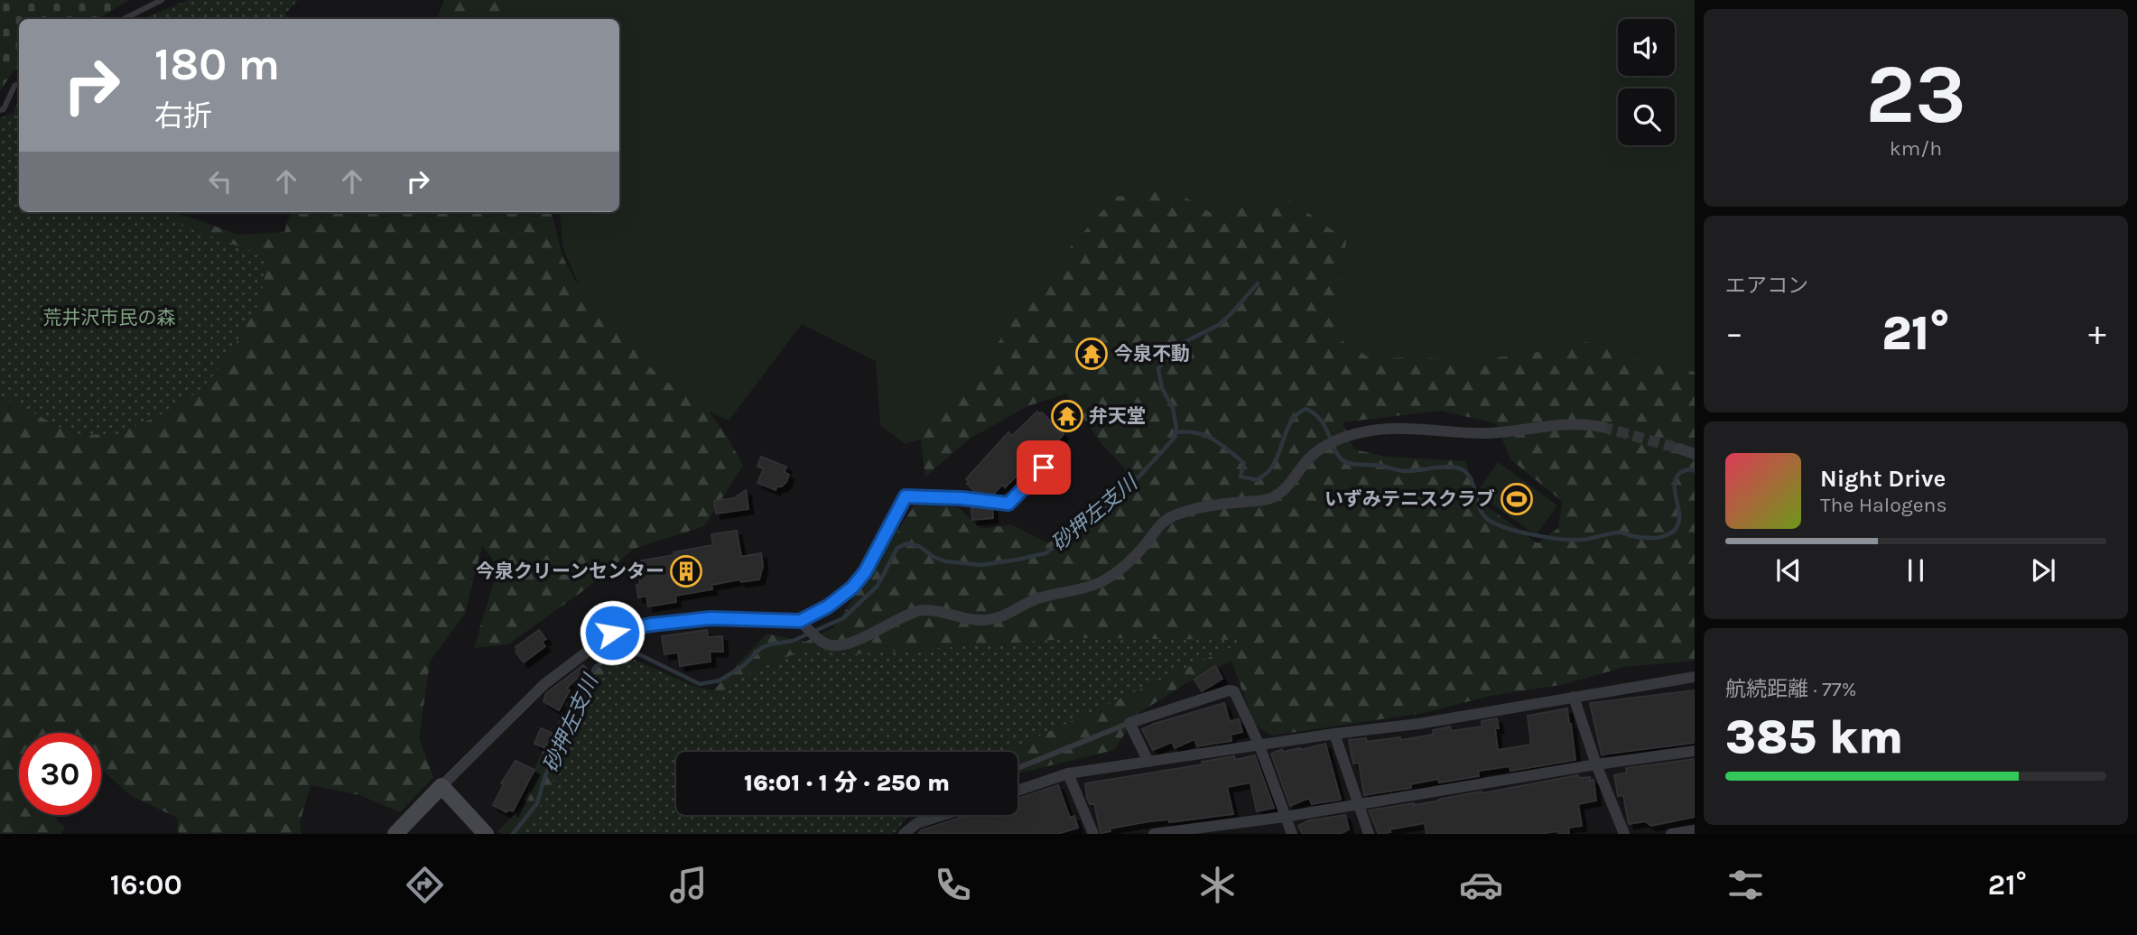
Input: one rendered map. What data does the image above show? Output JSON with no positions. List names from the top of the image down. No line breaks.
{"water":["砂押左支川"],"parks":["荒井沢市民の森"],"places":{"temple":["今泉不動","弁天堂"],"sports":["いずみテニスクラブ"],"building":["今泉クリーンセンター"]},"page":{"tile":[["23","km/h"],"エアコン",["航続距離 · 77%","385 km"]],"turn":["180 m","右折"],"heat":["−","21°","+"],"song":["Night Drive","The Halogens"],"limit":"30","trip":"16:01 · 1 分 · 250 m","tabs":["16:00","21°"]}}
